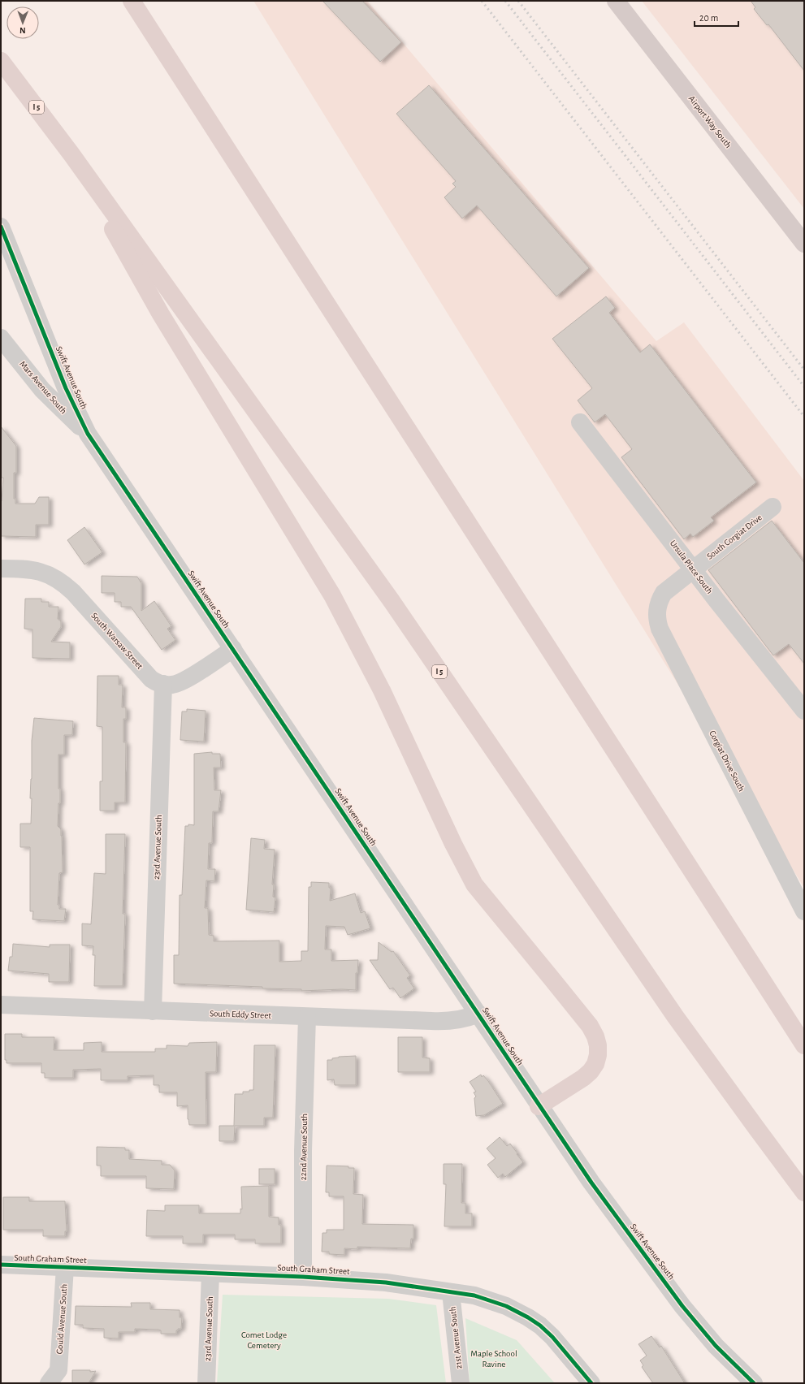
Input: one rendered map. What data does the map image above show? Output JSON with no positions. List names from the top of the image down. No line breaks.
{"streets":{"highway":["I 5"],"main road":["Airport Way South"],"street":["Swift Avenue South","Mars Avenue South","South Corgiat Drive","Ursula Place South","South Warsaw Street","Corgiat Drive South","23rd Avenue South","South Eddy Street","22nd Avenue South","South Graham Street","Gould Avenue South","21st Avenue South"]},"crossings":[["Swift Avenue South","Mars Avenue South"],["Swift Avenue South","South Eddy Street"],["South Corgiat Drive","Ursula Place South"],["South Corgiat Drive","Corgiat Drive South"],["South Warsaw Street","23rd Avenue South"],["23rd Avenue South","South Eddy Street"],["23rd Avenue South","South Graham Street"],["South Eddy Street","22nd Avenue South"],["22nd Avenue South","South Graham Street"],["South Graham Street","Gould Avenue South"],["South Graham Street","21st Avenue South"]],"parks":["Comet Lodge Cemetery","Maple School Ravine"],"scale_bar":"20 m","north":"bottom"}
